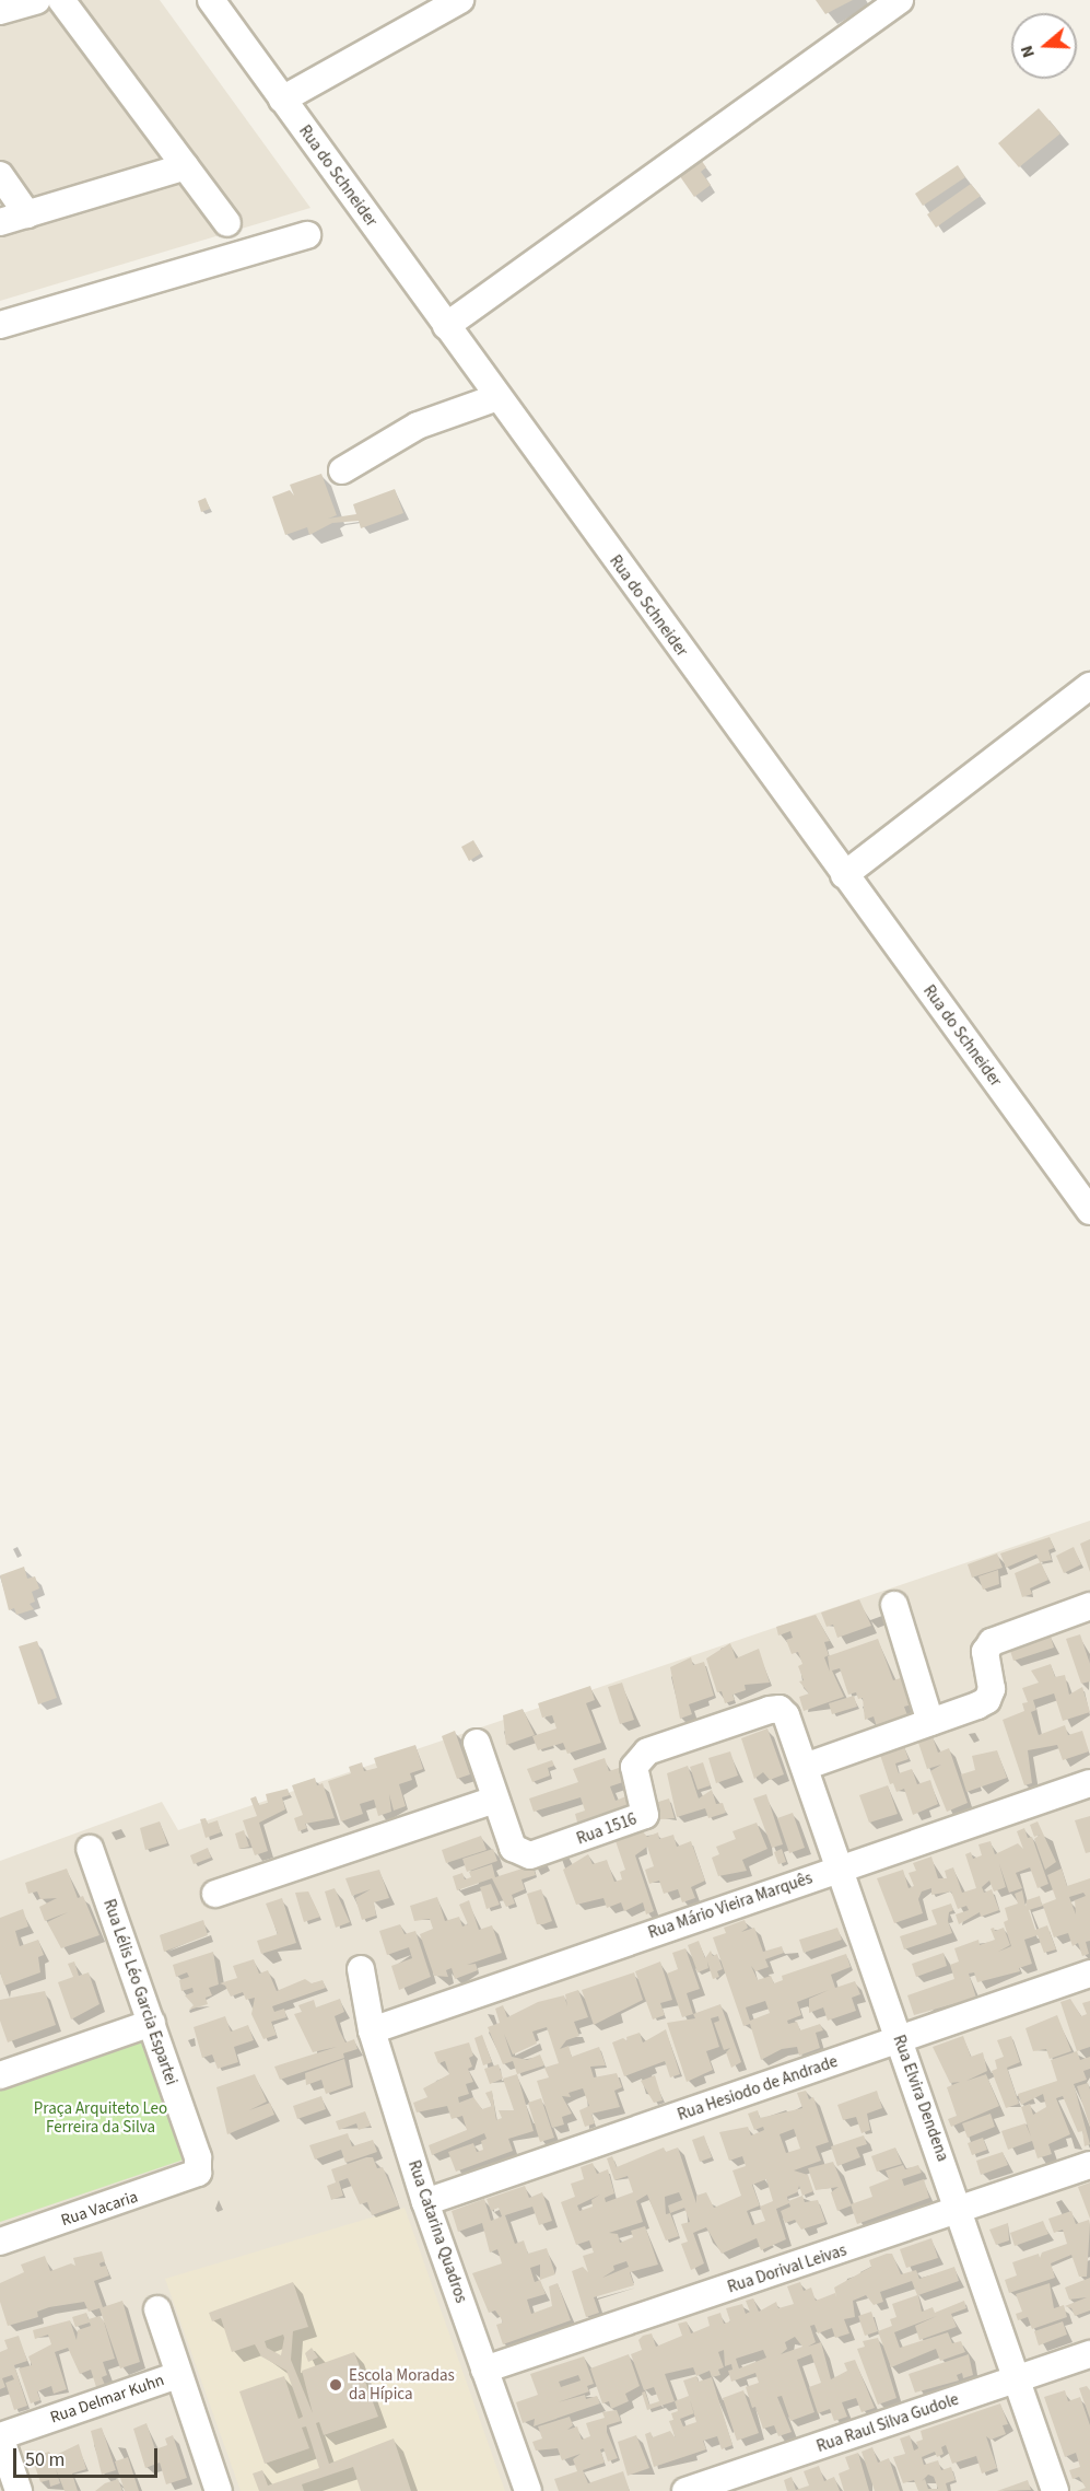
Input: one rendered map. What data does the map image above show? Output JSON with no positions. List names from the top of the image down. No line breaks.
{"streets":{"street":["Rua do Schneider","Rua 1516","Rua Mário Vieira Marquês","Rua Lélis Léo Garcia Espartei","Rua Hesiodo de Andrade","Rua Elvira Dendena","Rua Vacaria","Rua Catarina Quadros","Rua Dorival Leivas","Rua Delmar Kuhn","Rua Raul Silva Gudole"]},"crossings":[["Rua 1516","Rua Elvira Dendena"],["Rua Mário Vieira Marquês","Rua Elvira Dendena"],["Rua Mário Vieira Marquês","Rua Catarina Quadros"],["Rua Lélis Léo Garcia Espartei","Rua Vacaria"],["Rua Hesiodo de Andrade","Rua Elvira Dendena"],["Rua Hesiodo de Andrade","Rua Catarina Quadros"],["Rua Elvira Dendena","Rua Dorival Leivas"],["Rua Elvira Dendena","Rua Raul Silva Gudole"],["Rua Catarina Quadros","Rua Dorival Leivas"]],"parks":["Praça Arquiteto Leo Ferreira da Silva"],"places":["Escola Moradas da Hípica"],"scale_bar":"50 m","north":"left"}
